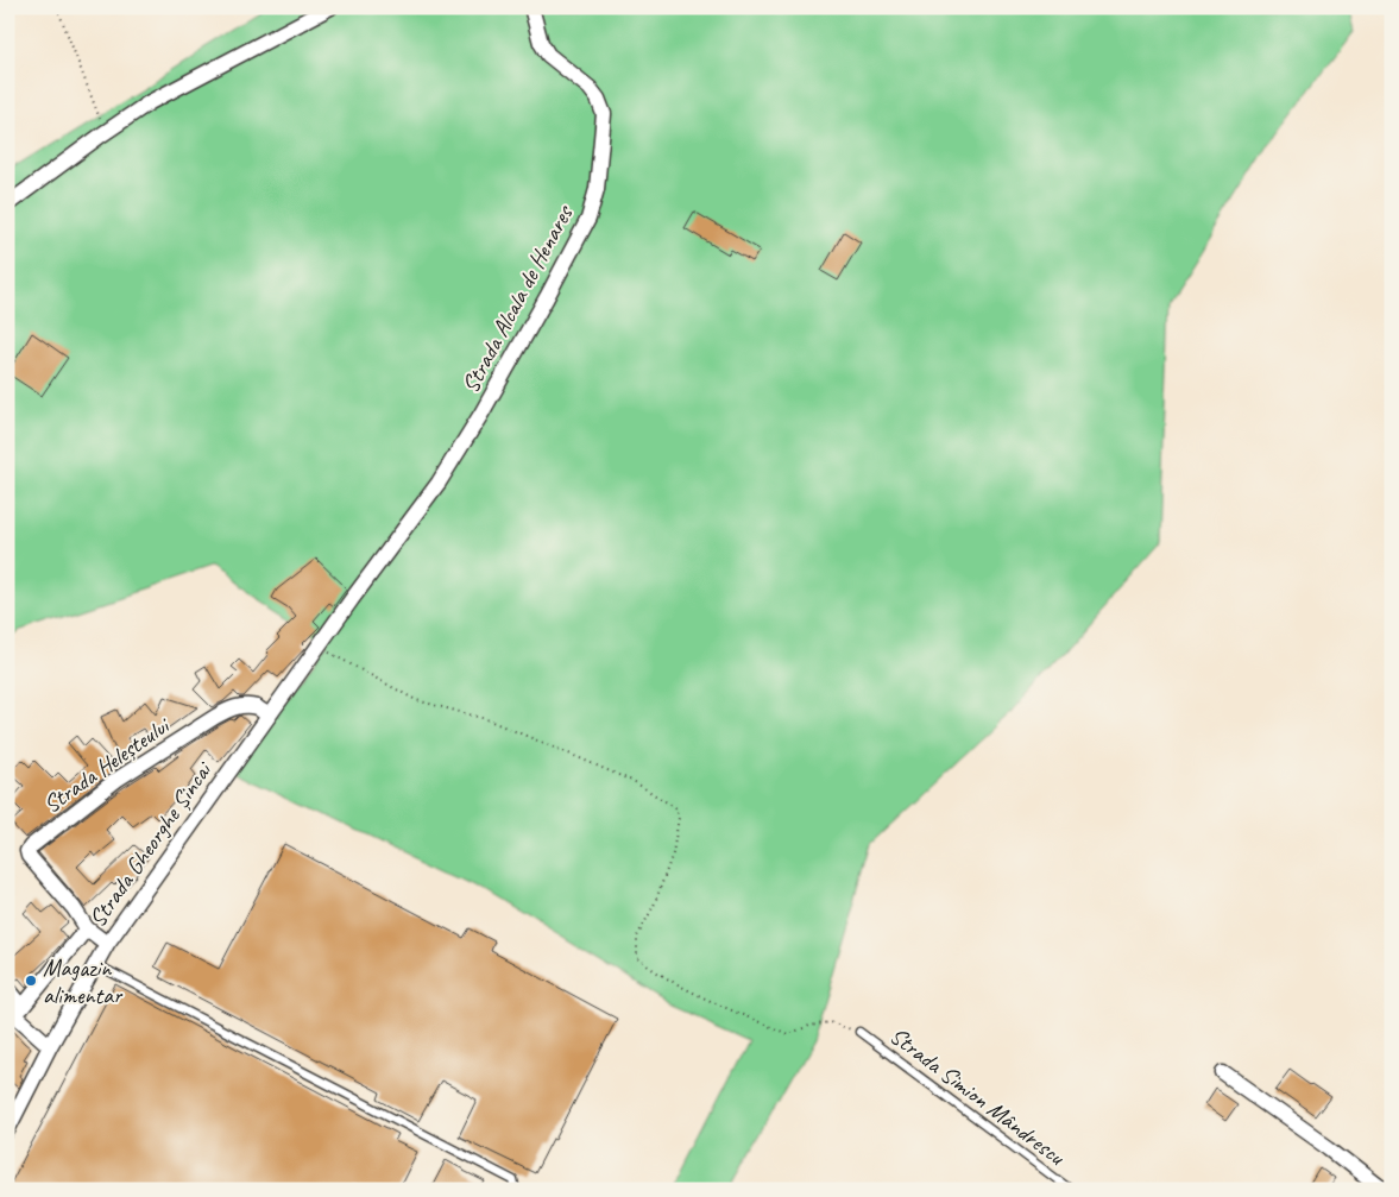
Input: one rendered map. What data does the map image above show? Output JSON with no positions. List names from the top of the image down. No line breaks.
{"streets":{"street":["Strada Alcala de Henares","Strada Heleșteului","Strada Gheorghe Șincai"],"lane":["Strada Simion Mândrescu"]},"crossings":[["Strada Alcala de Henares","Strada Gheorghe Șincai"],["Strada Heleșteului","Strada Gheorghe Șincai"]],"places":["Magazin alimentar"]}
